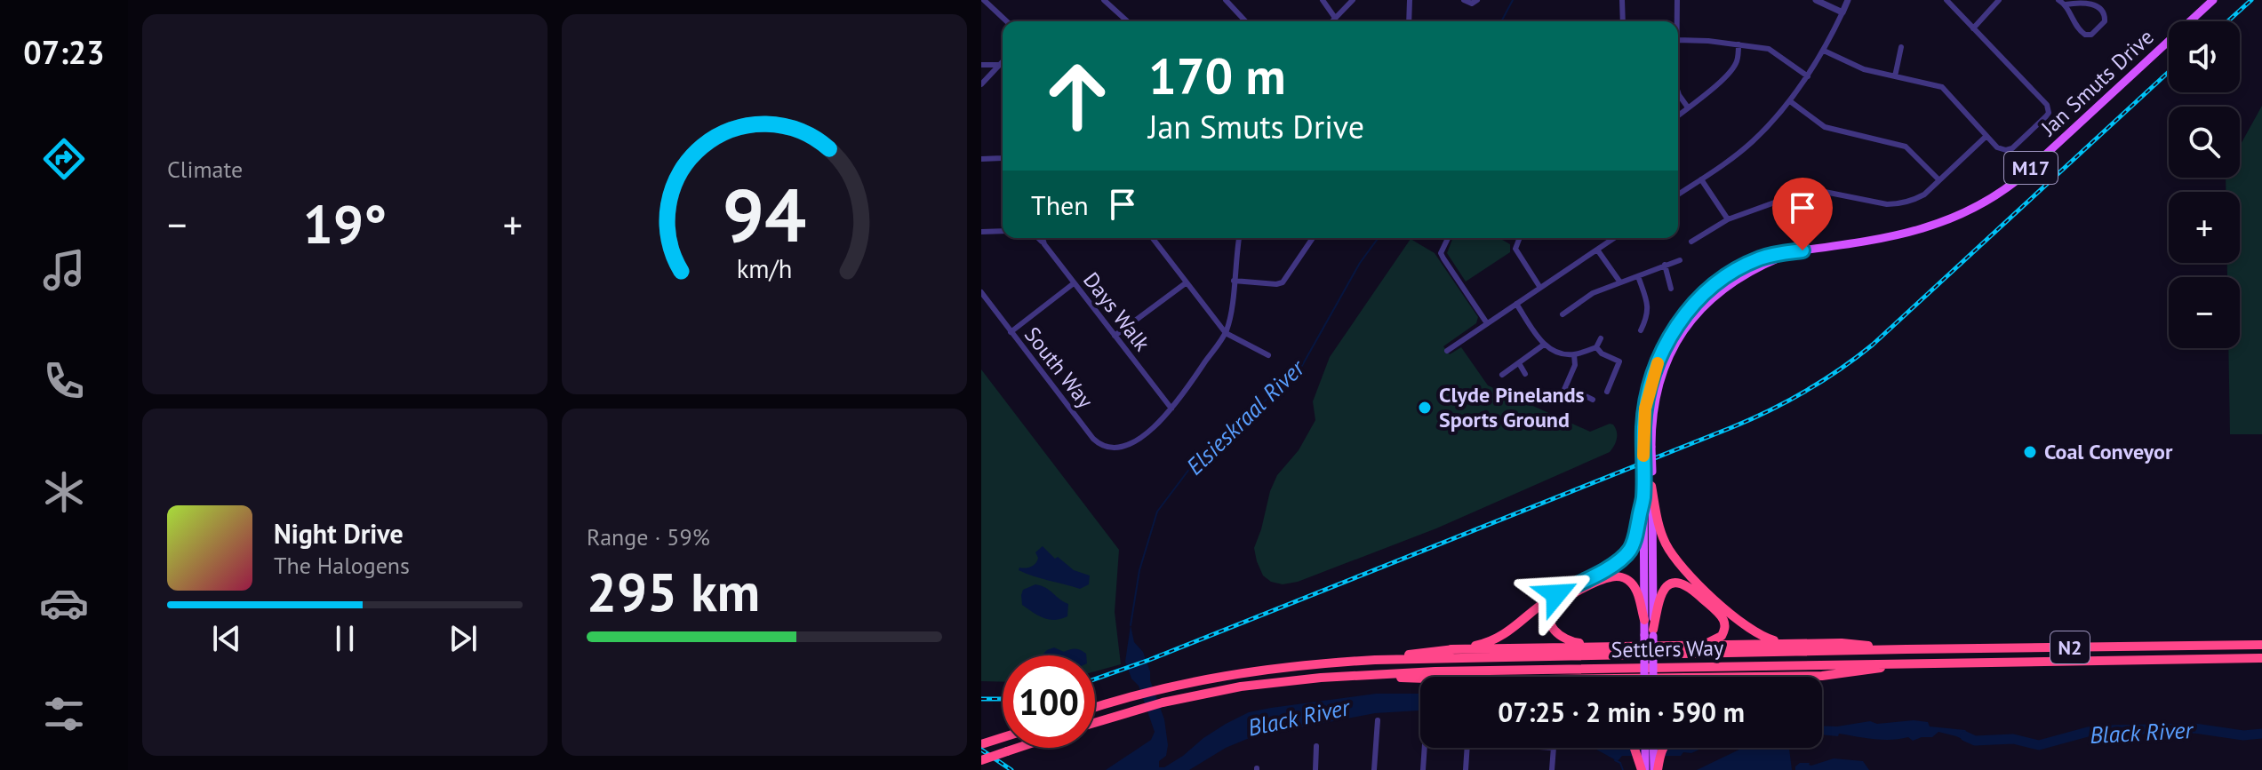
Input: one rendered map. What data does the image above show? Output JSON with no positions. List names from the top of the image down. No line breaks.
{"streets":{"highway":["N2","Settlers Way"],"main road":["Jan Smuts Drive","M17"],"street":["Days Walk","South Way"]},"crossings":[["Days Walk","South Way"]],"water":["Elsieskraal River","Black River"],"places":["Clyde Pinelands Sports Ground","Coal Conveyor"],"page":{"tabs":"07:23","tile":["Climate",["Range · 59%","295 km"]],"map_buttons":["+","−"],"turn":["170 m","Jan Smuts Drive"],"then":"Then","heat":["−","19°","+"],"song":["Night Drive","The Halogens"],"limit":"100","trip":"07:25 · 2 min · 590 m","gauge":["94","km/h"]}}
